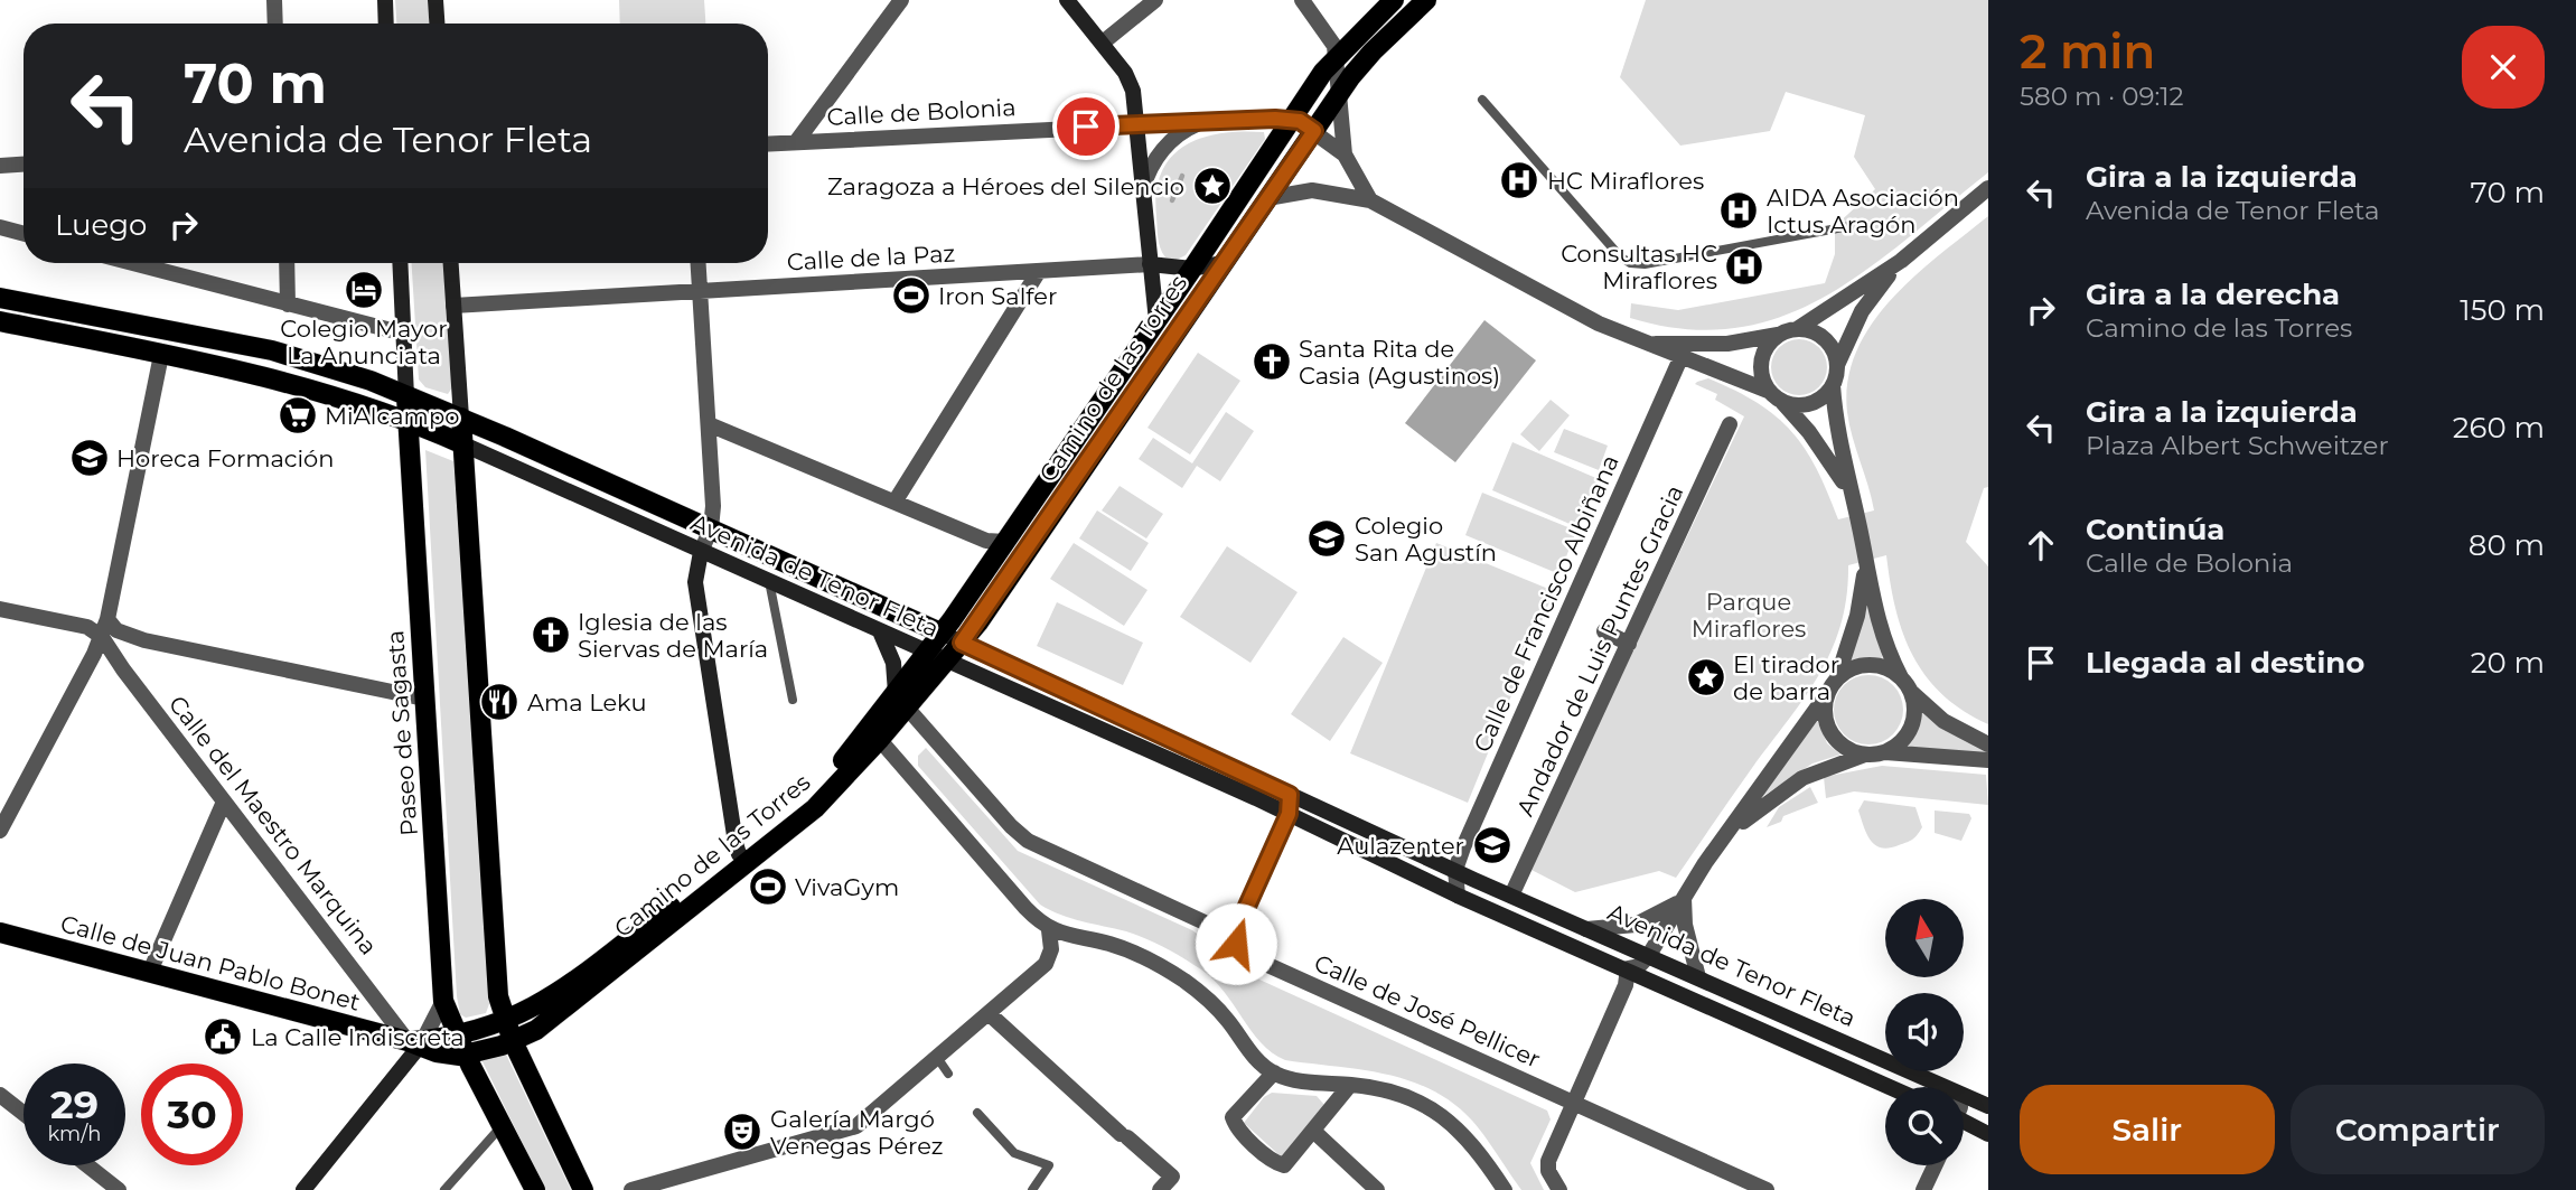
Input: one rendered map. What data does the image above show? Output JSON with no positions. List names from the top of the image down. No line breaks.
{"streets":{"main road":["Camino de las Torres","Avenida de Tenor Fleta","Paseo de Sagasta","Calle de Juan Pablo Bonet"],"street":["Calle de Bolonia","Calle de la Paz","Calle de Francisco Albiñana","Andador de Luis Puntes Gracia","Calle del Maestro Marquina","Calle de José Pellicer"]},"crossings":[["Calle de Bolonia","Camino de las Torres"],["Calle de la Paz","Camino de las Torres"],["Camino de las Torres","Avenida de Tenor Fleta"],["Camino de las Torres","Paseo de Sagasta"],["Camino de las Torres","Calle de Juan Pablo Bonet"],["Camino de las Torres","Calle de José Pellicer"],["Avenida de Tenor Fleta","Calle de Francisco Albiñana"],["Avenida de Tenor Fleta","Andador de Luis Puntes Gracia"],["Avenida de Tenor Fleta","Paseo de Sagasta"],["Paseo de Sagasta","Calle de Juan Pablo Bonet"],["Calle del Maestro Marquina","Calle de Juan Pablo Bonet"]],"parks":["Parque Miraflores"],"places":{"hospital":["HC Miraflores","AIDA Asociación Ictus Aragón","Consultas HC Miraflores"],"place":["Zaragoza a Héroes del Silencio","El tirador de barra"],"hotel":["Colegio Mayor La Anunciata"],"sports":["Iron Salfer","VivaGym"],"church":["Santa Rita de Casia (Agustinos)","Iglesia de las Siervas de María"],"supermarket":["MiAlcampo"],"school or university":["Horeca Formación","Colegio San Agustín","Aulazenter"],"restaurant":["Ama Leku"],"public building":["La Calle Indiscreta"],"theatre":["Galería Margó Venegas Pérez"]},"north":"top","page":{"heading":["2 min","580 m · 09:12"],"turn":["70 m","Avenida de Tenor Fleta"],"list":[{"name":"Gira a la izquierda","note":"Avenida de Tenor Fleta","value":"70 m"},{"name":"Gira a la derecha","note":"Camino de las Torres","value":"150 m"},{"name":"Gira a la izquierda","note":"Plaza Albert Schweitzer","value":"260 m"},{"name":"Continúa","note":"Calle de Bolonia","value":"80 m"},{"name":"Llegada al destino","value":"20 m"}],"then":"Luego","speed":"29 km/h","limit":"30","buttons":["Salir","Compartir"]}}
